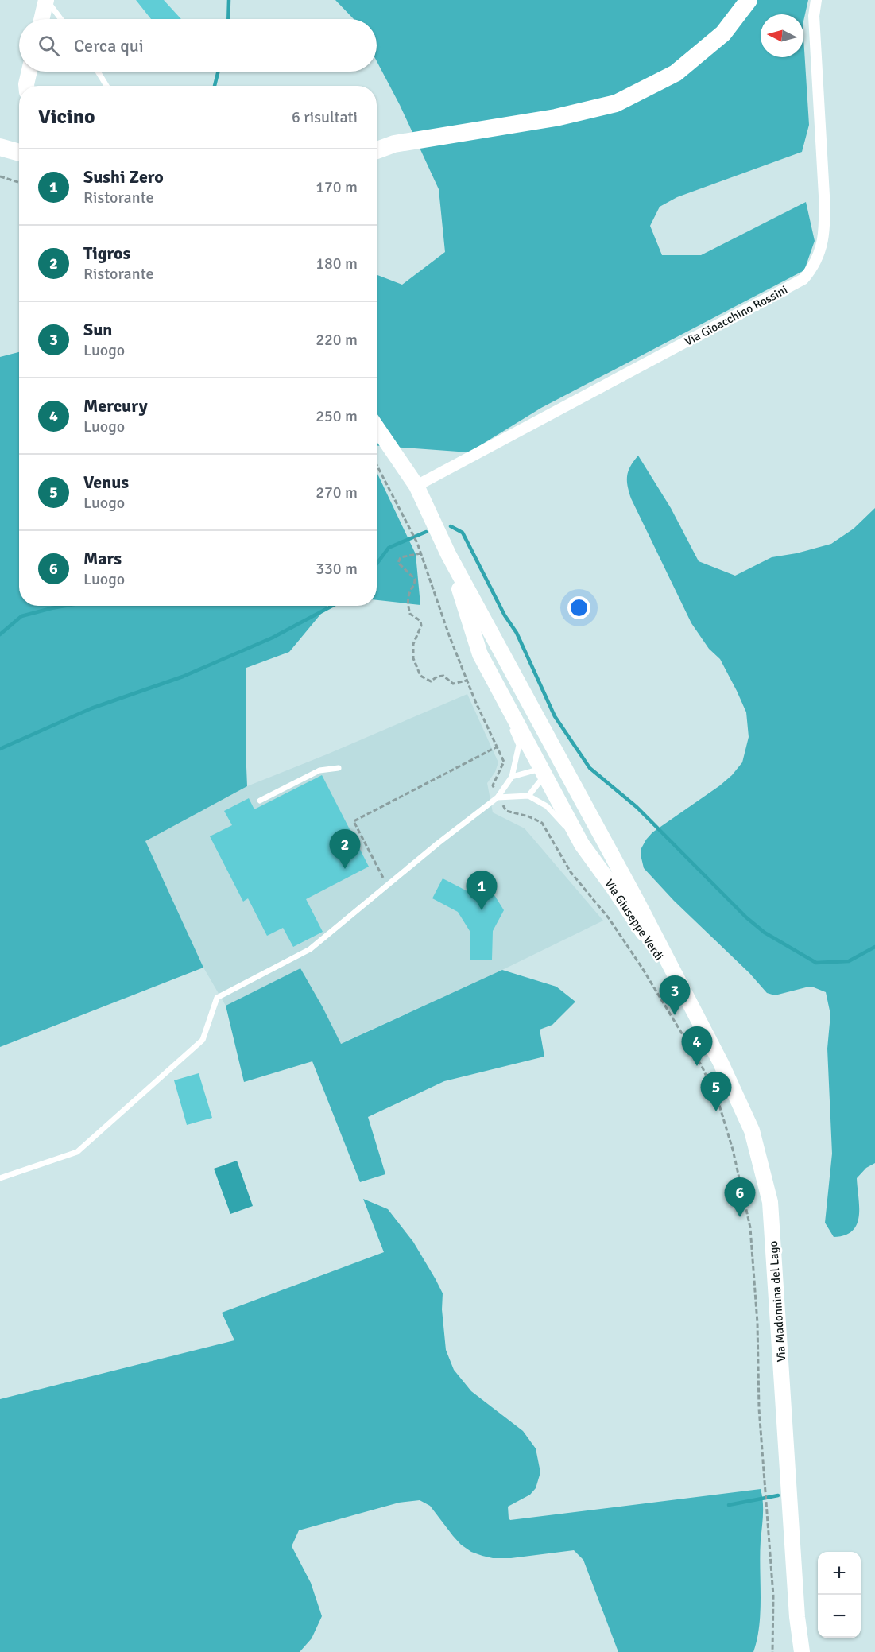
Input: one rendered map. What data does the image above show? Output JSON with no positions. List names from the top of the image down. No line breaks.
{"streets":{"main road":["Via Giuseppe Verdi","Via Madonnina del Lago"],"street":["Via Gioacchino Rossini"]},"crossings":[["Via Gioacchino Rossini","Via Giuseppe Verdi"],["Via Giuseppe Verdi","Via Madonnina del Lago"]],"north":"left","page":{"search":"Cerca qui","heading":["Vicino","6 risultati"],"list":[{"mark":"1","name":"Sushi Zero","note":"Ristorante","value":"170 m"},{"mark":"2","name":"Tigros","note":"Ristorante","value":"180 m"},{"mark":"3","name":"Sun","note":"Luogo","value":"220 m"},{"mark":"4","name":"Mercury","note":"Luogo","value":"250 m"},{"mark":"5","name":"Venus","note":"Luogo","value":"270 m"},{"mark":"6","name":"Mars","note":"Luogo","value":"330 m"}],"pins":["2","1","3","4","5","6"],"map_buttons":["+","−"]}}
